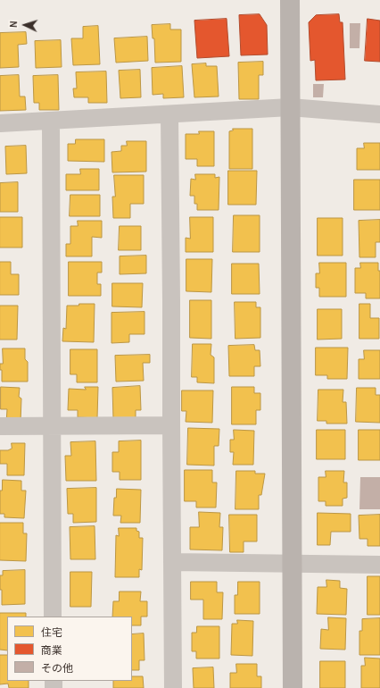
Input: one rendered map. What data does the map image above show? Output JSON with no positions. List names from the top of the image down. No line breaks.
{"legend":["住宅","商業","その他"],"north":"left"}
